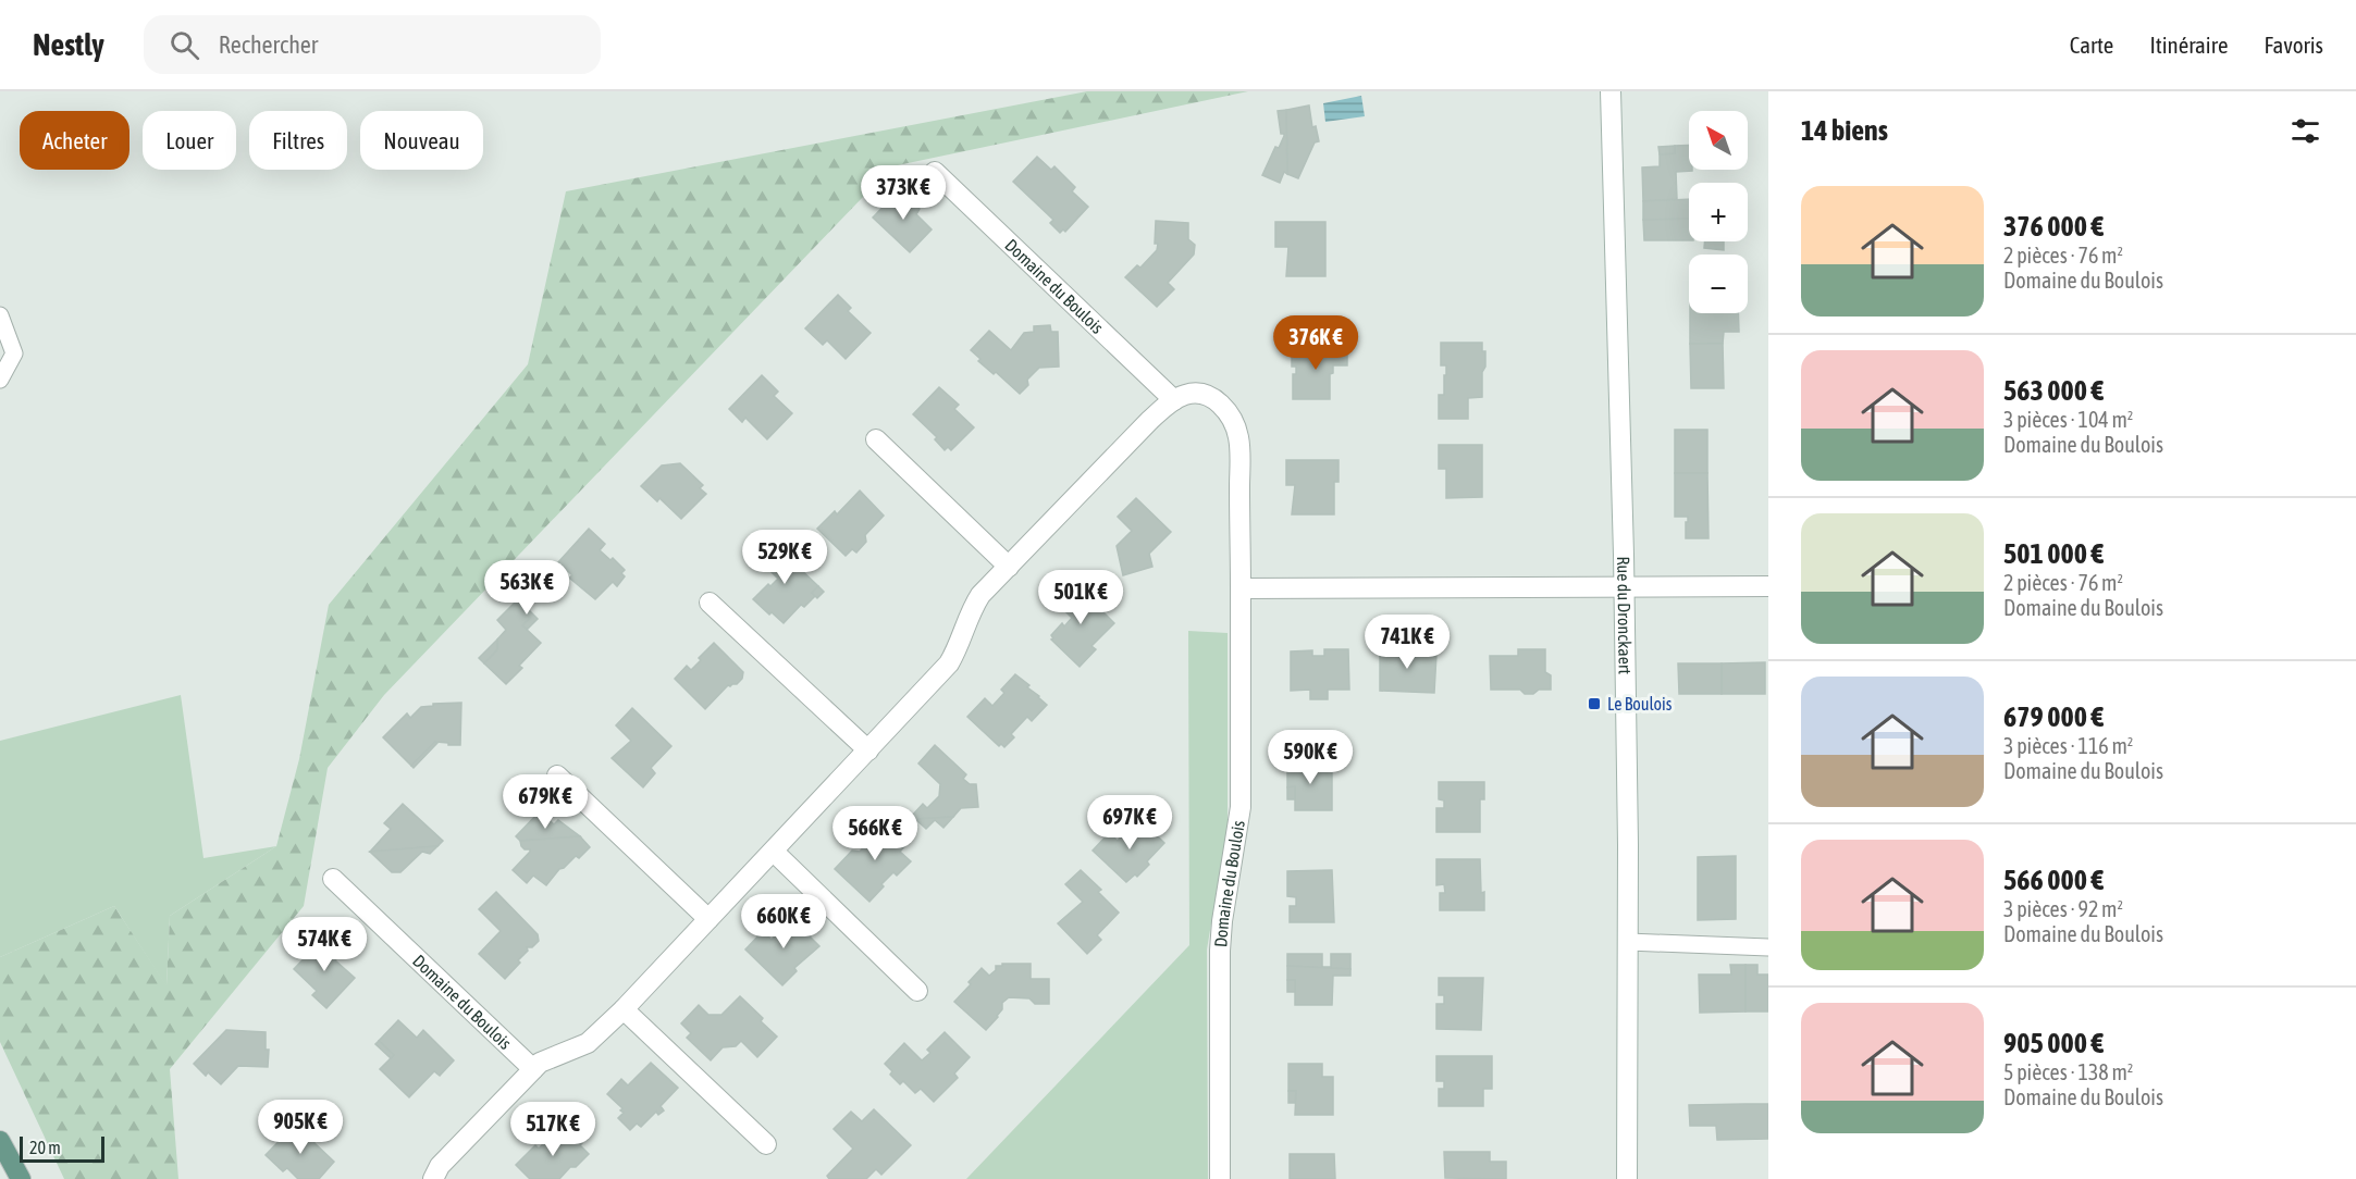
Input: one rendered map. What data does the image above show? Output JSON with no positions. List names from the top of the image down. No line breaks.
{"streets":{"street":["Domaine du Boulois","Rue du Dronckaert"]},"places":{"transit":["Le Boulois"]},"scale_bar":"20 m","north":"top left","page":{"header":"Nestly","search":"Rechercher","nav":["Carte","Itinéraire","Favoris"],"heading":"14 biens","map_buttons":["+","−"],"chip":["Acheter","Louer","Filtres","Nouveau"],"price":["373K €","376K €","529K €","563K €","501K €","741K €","590K €","679K €","697K €","566K €","660K €","574K €","905K €","517K €"],"list":[{"name":"376 000 €","note":"2 pièces · 76 m² · Domaine du Boulois"},{"name":"563 000 €","note":"3 pièces · 104 m² · Domaine du Boulois"},{"name":"501 000 €","note":"2 pièces · 76 m² · Domaine du Boulois"},{"name":"679 000 €","note":"3 pièces · 116 m² · Domaine du Boulois"},{"name":"566 000 €","note":"3 pièces · 92 m² · Domaine du Boulois"},{"name":"905 000 €","note":"5 pièces · 138 m² · Domaine du Boulois"}],"scale":"20 m"}}
